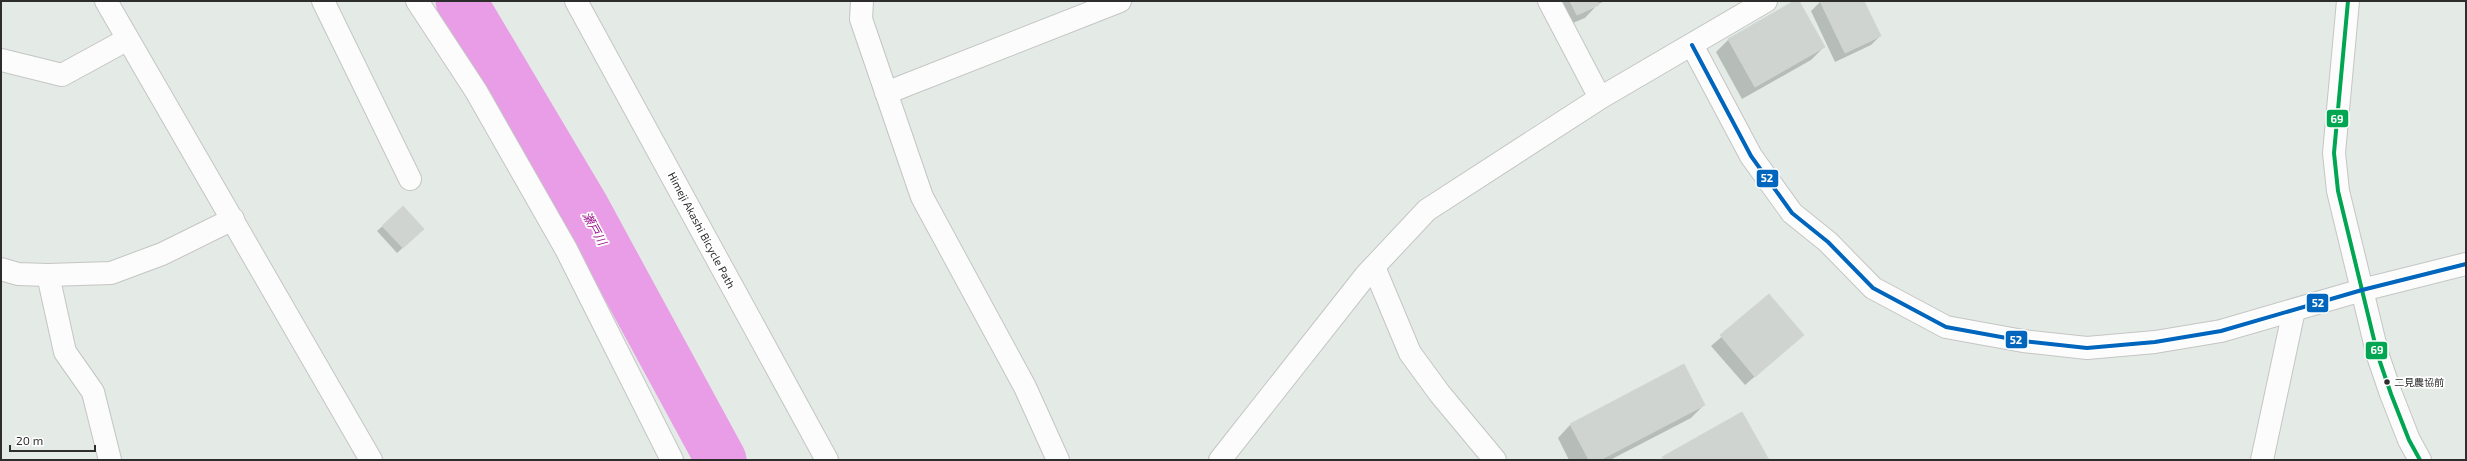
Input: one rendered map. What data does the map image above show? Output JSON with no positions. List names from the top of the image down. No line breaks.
{"streets":{"street":["Himeji Akashi Bicycle Path"]},"water":["瀬戸川"],"places":["二見農協前"],"lines":["transit line 69","transit line 52"],"scale_bar":"20 m"}
